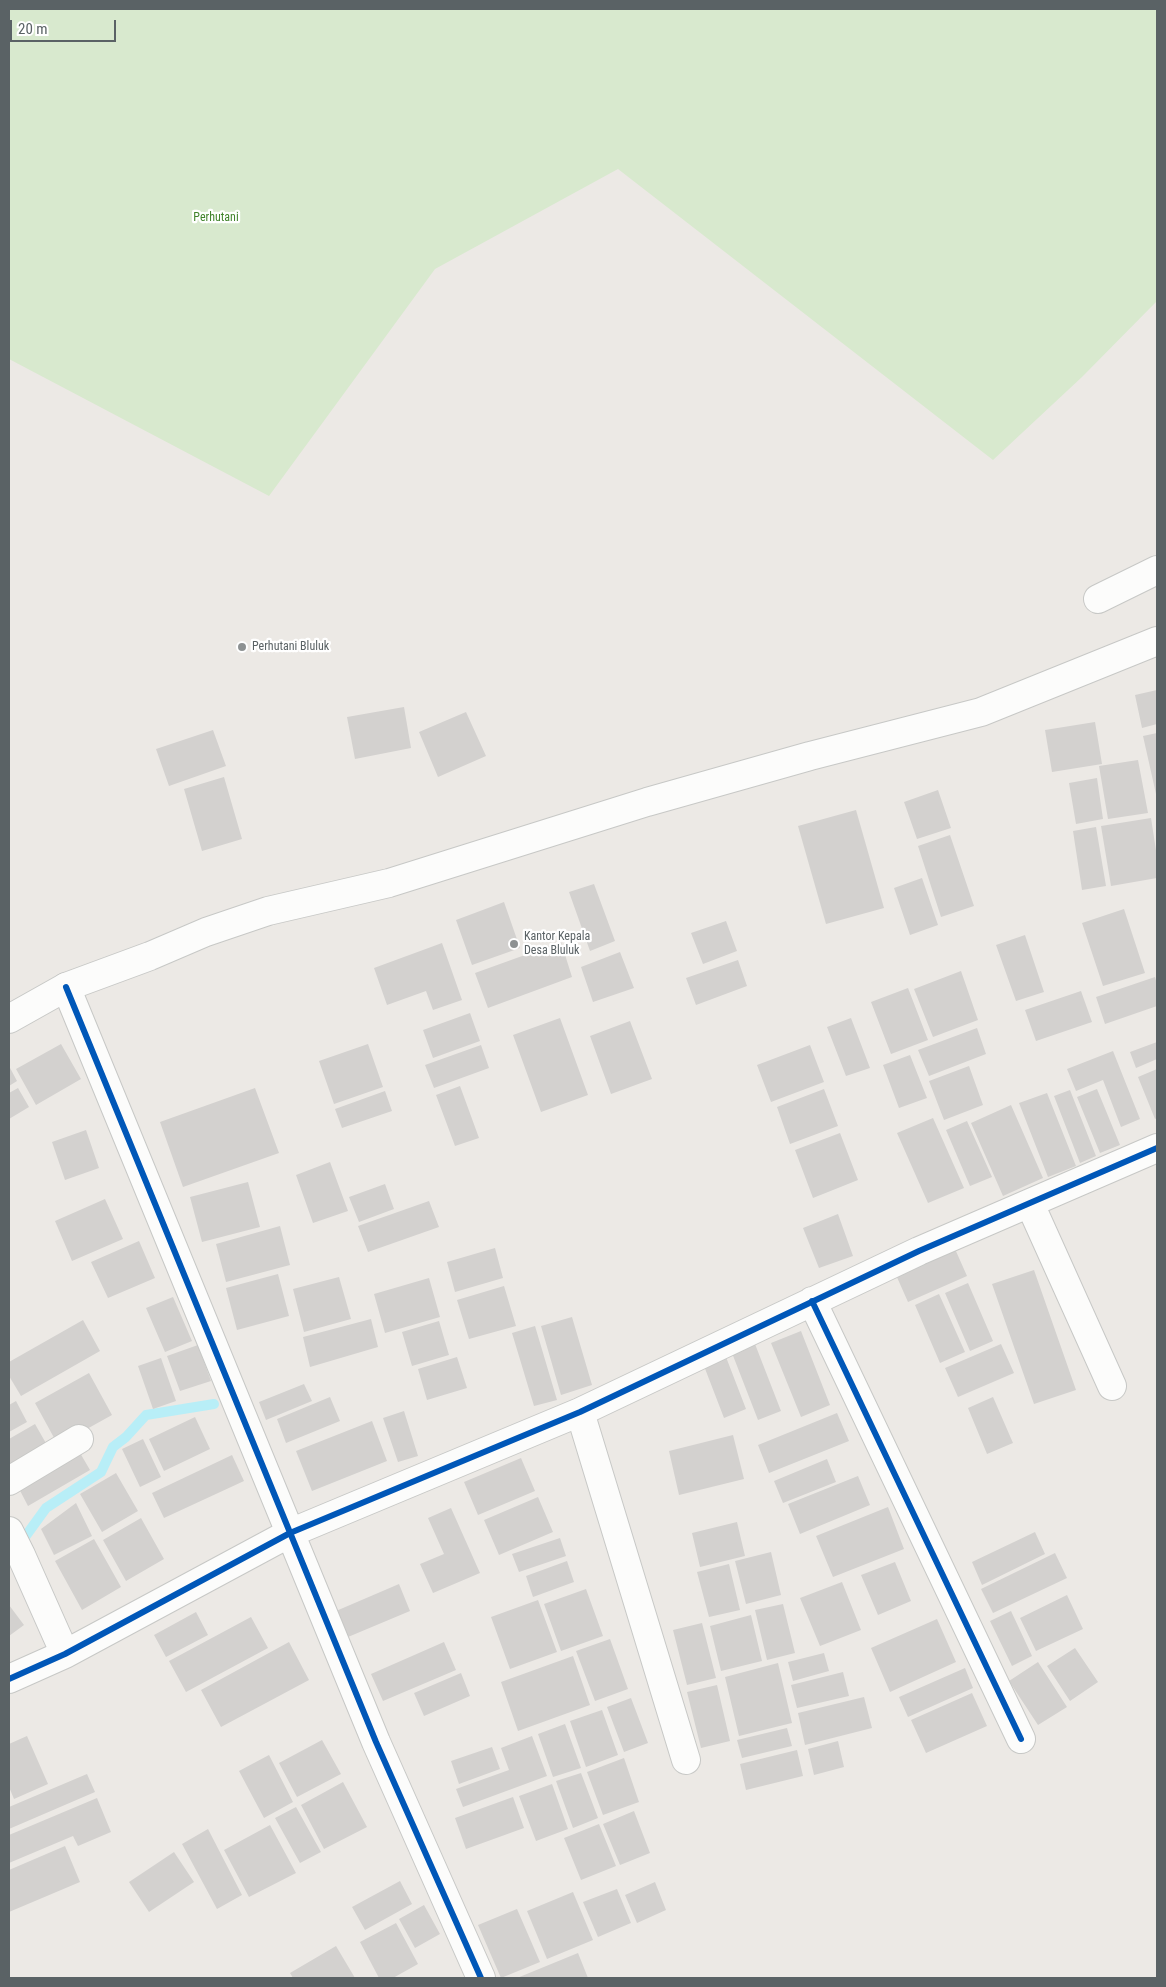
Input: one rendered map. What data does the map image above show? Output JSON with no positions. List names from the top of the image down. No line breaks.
{"parks":["Perhutani"],"places":["Perhutani Bluluk","Kantor Kepala Desa Bluluk"],"scale_bar":"20 m"}
